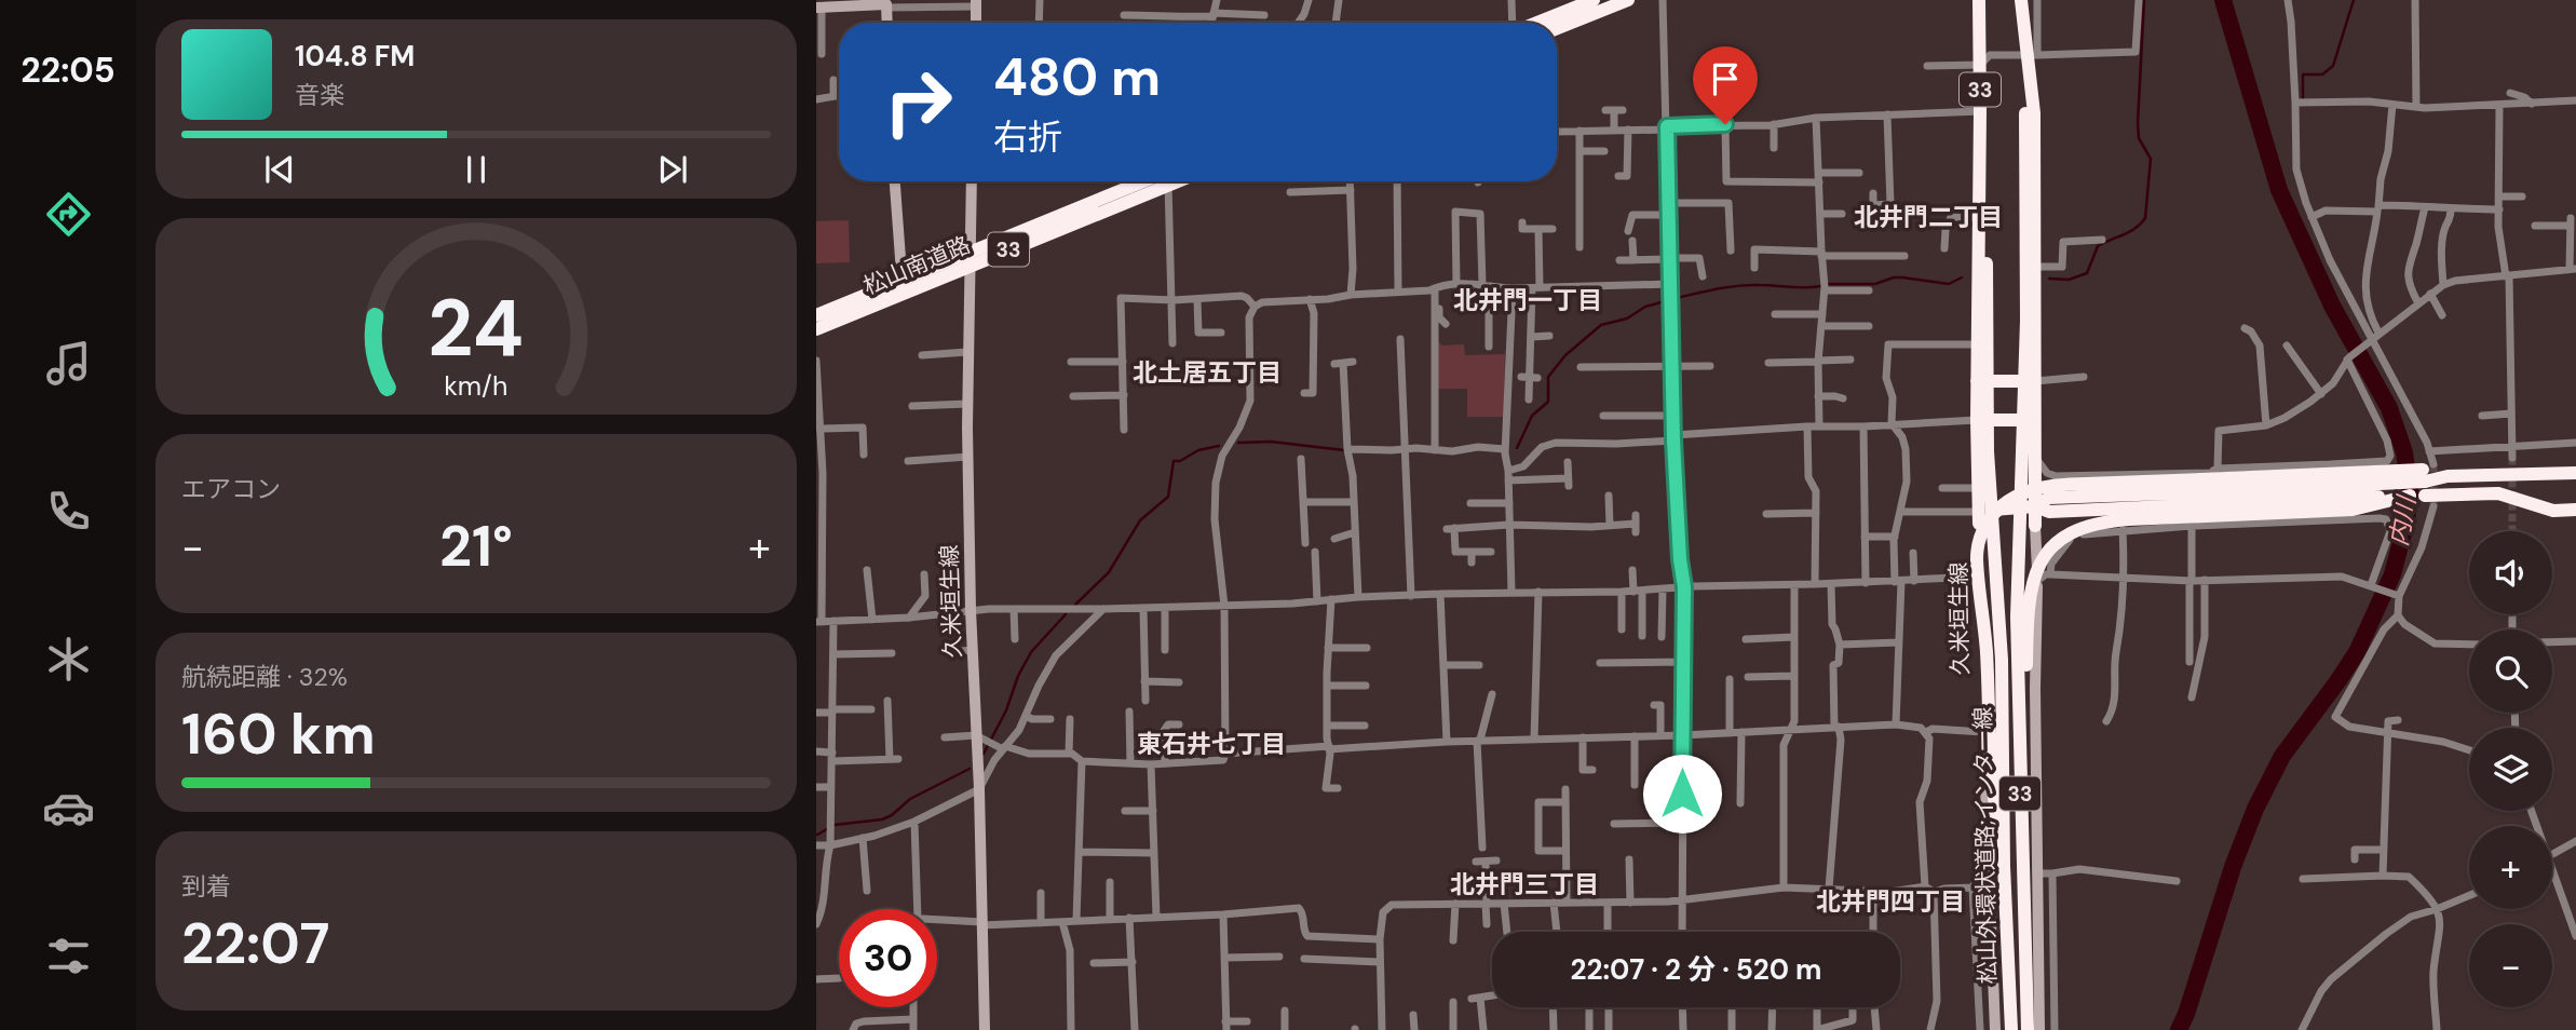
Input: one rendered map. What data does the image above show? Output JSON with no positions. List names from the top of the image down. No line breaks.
{"streets":{"highway":["33","松山南道路","松山外環状道路;インター線"],"main road":["久米垣生線"]},"crossings":[["33","久米垣生線"],["33","松山外環状道路;インター線"],["松山南道路","久米垣生線"]],"districts":["北井門二丁目","北井門一丁目","北土居五丁目","東石井七丁目","北井門三丁目","北井門四丁目"],"water":["内川"],"page":{"tabs":"22:05","turn":["480 m","右折"],"song":["104.8 FM","音楽"],"tile":["エアコン",["航続距離 · 32%","160 km"],["到着","22:07"]],"heat":["−","21°","+"],"map_buttons":["+","−"],"limit":"30","trip":"22:07 · 2 分 · 520 m","gauge":["24","km/h"]}}
